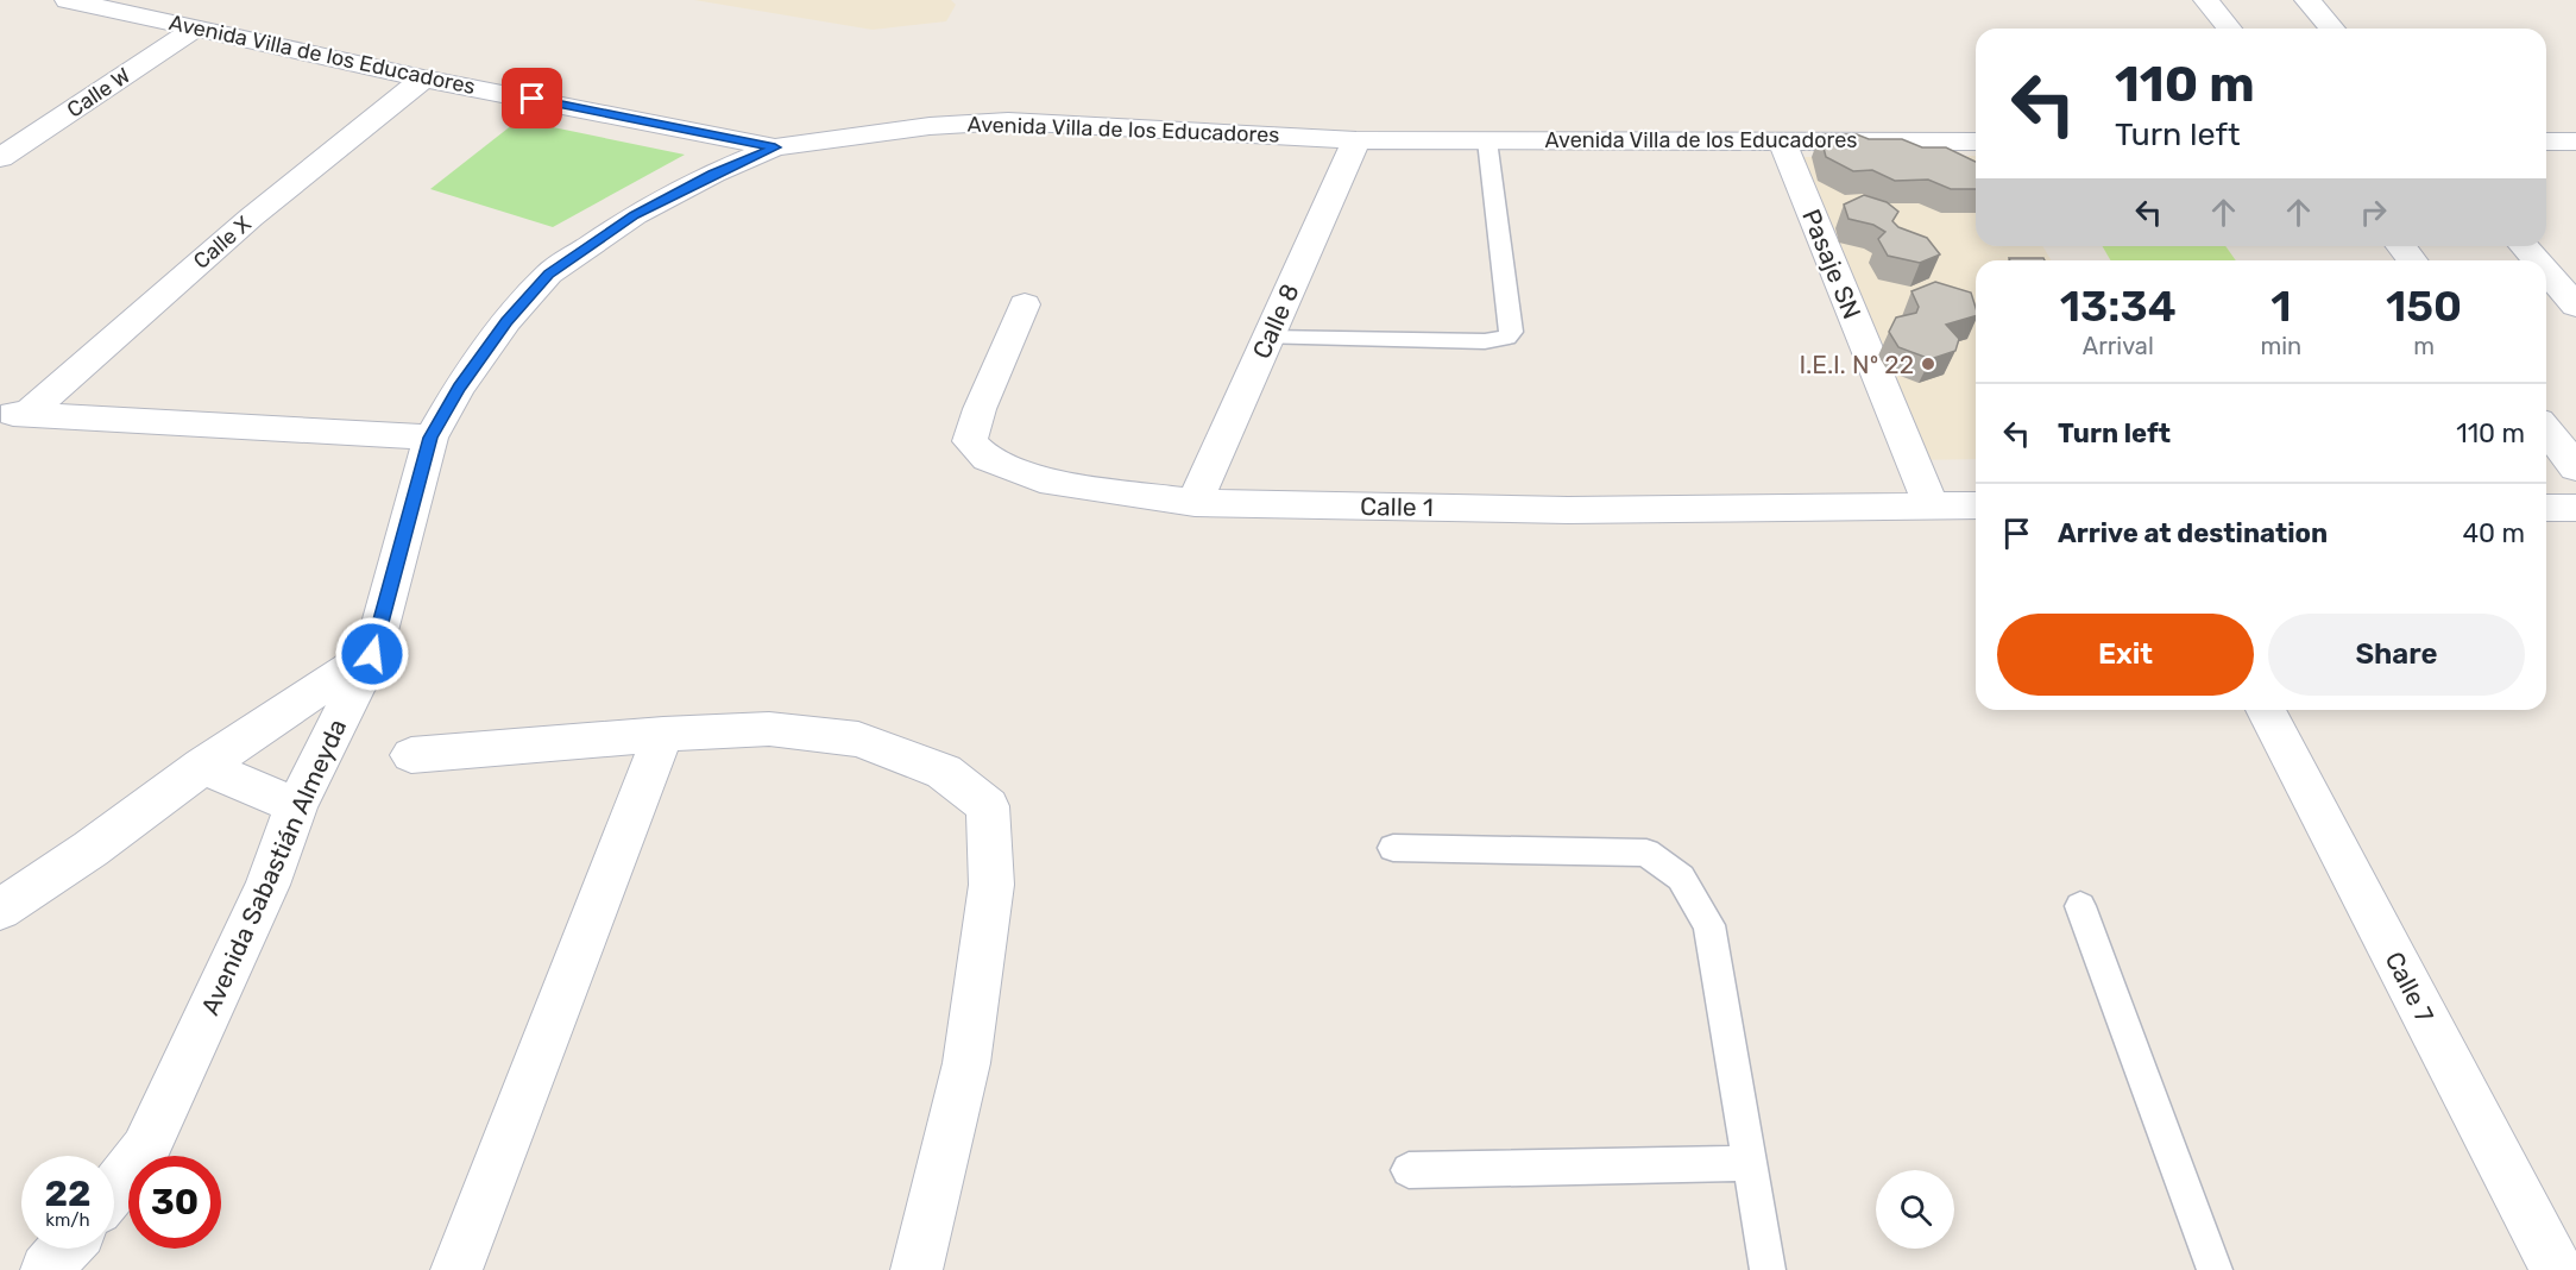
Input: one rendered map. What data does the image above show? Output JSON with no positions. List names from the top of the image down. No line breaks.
{"streets":{"street":["Avenida Villa de los Educadores","Calle W","Calle X","Pasaje SN","Calle 8","Calle 1","Avenida Sabastián Almeyda","Calle 7"]},"crossings":[["Avenida Villa de los Educadores","Calle W"],["Avenida Villa de los Educadores","Calle X"],["Avenida Villa de los Educadores","Pasaje SN"],["Avenida Villa de los Educadores","Calle 8"],["Pasaje SN","Calle 1"],["Calle 8","Calle 1"]],"places":["I.E.I. Nº 22"],"page":{"turn":["110 m","Turn left"],"eta":["13:34","Arrival","1","min","150","m"],"list":[{"name":"Turn left","value":"110 m"},{"name":"Arrive at destination","value":"40 m"}],"buttons":["Exit","Share"],"speed":"22 km/h","limit":"30"}}
